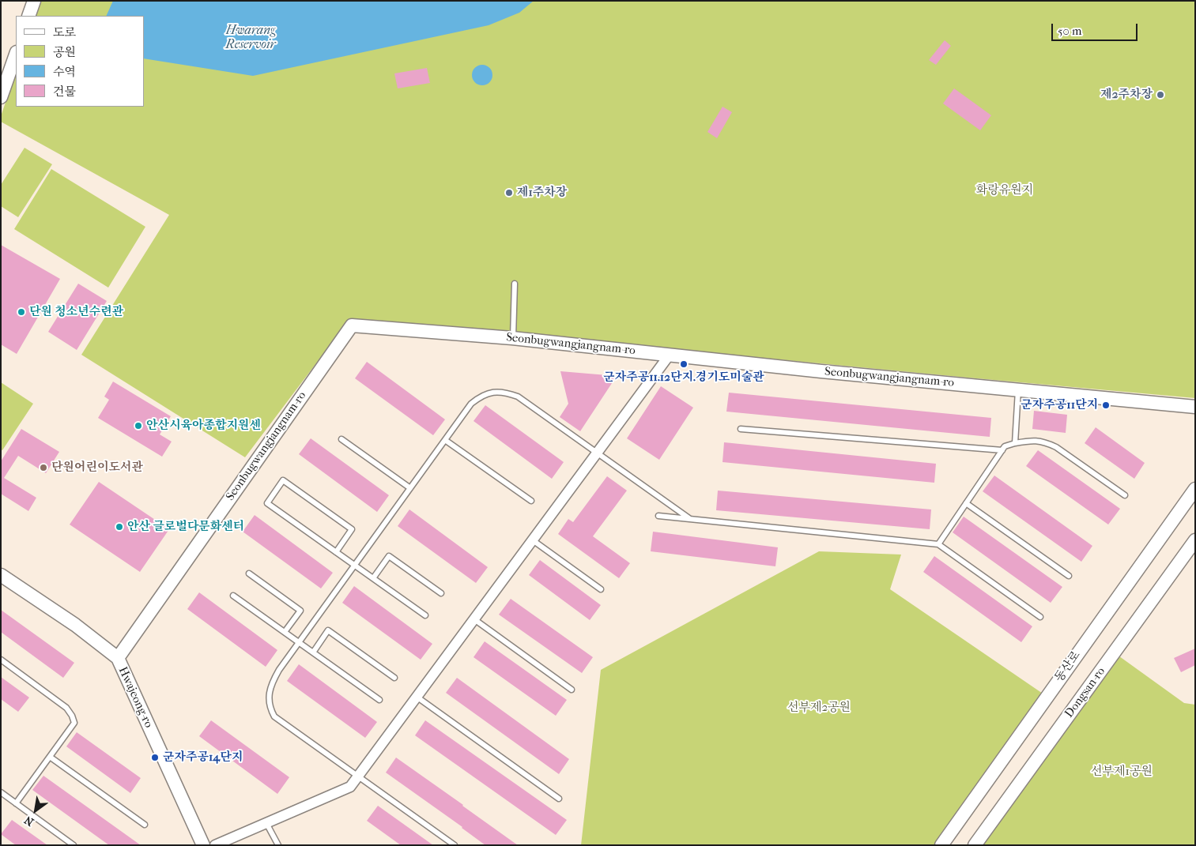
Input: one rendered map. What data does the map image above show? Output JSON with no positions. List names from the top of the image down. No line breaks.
{"streets":{"street":["Seonbugwangjangnam-ro","동산로","Dongsan-ro","Hwajeong-ro"]},"crossings":[["Seonbugwangjangnam-ro","Hwajeong-ro"]],"water":["Hwarang Reservoir"],"parks":["화랑유원지","선부제2공원","선부제1공원"],"places":["제2주차장","제1주차장","단원 청소년수련관","군자주공11.12단지.경기도미술관","군자주공11단지","안산시육아종합지원센","단원어린이도서관","안산 글로벌다문화센터","군자주공14단지"],"legend":["도로","공원","수역","건물"],"scale_bar":"50 m","north":"bottom left"}
